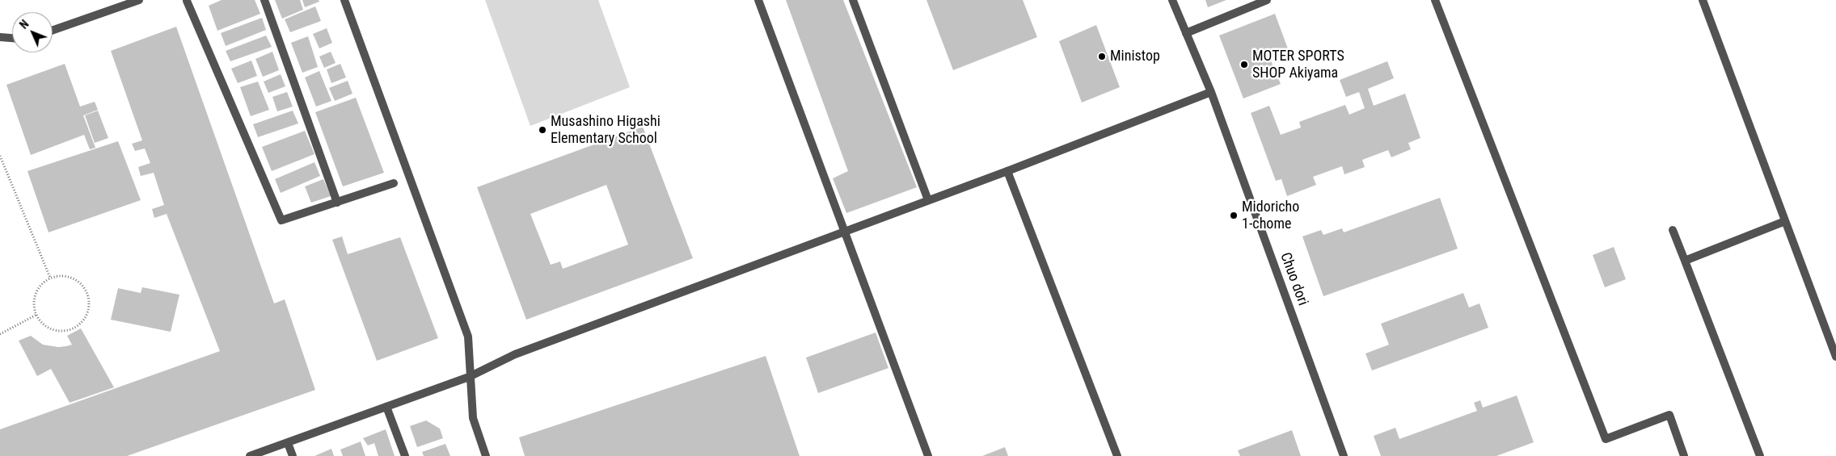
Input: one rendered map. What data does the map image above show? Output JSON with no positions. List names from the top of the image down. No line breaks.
{"streets":{"street":["Chuo dori"]},"places":["Ministop","MOTER SPORTS SHOP Akiyama","Musashino Higashi Elementary School","Midoricho 1-chome"],"north":"top left"}
